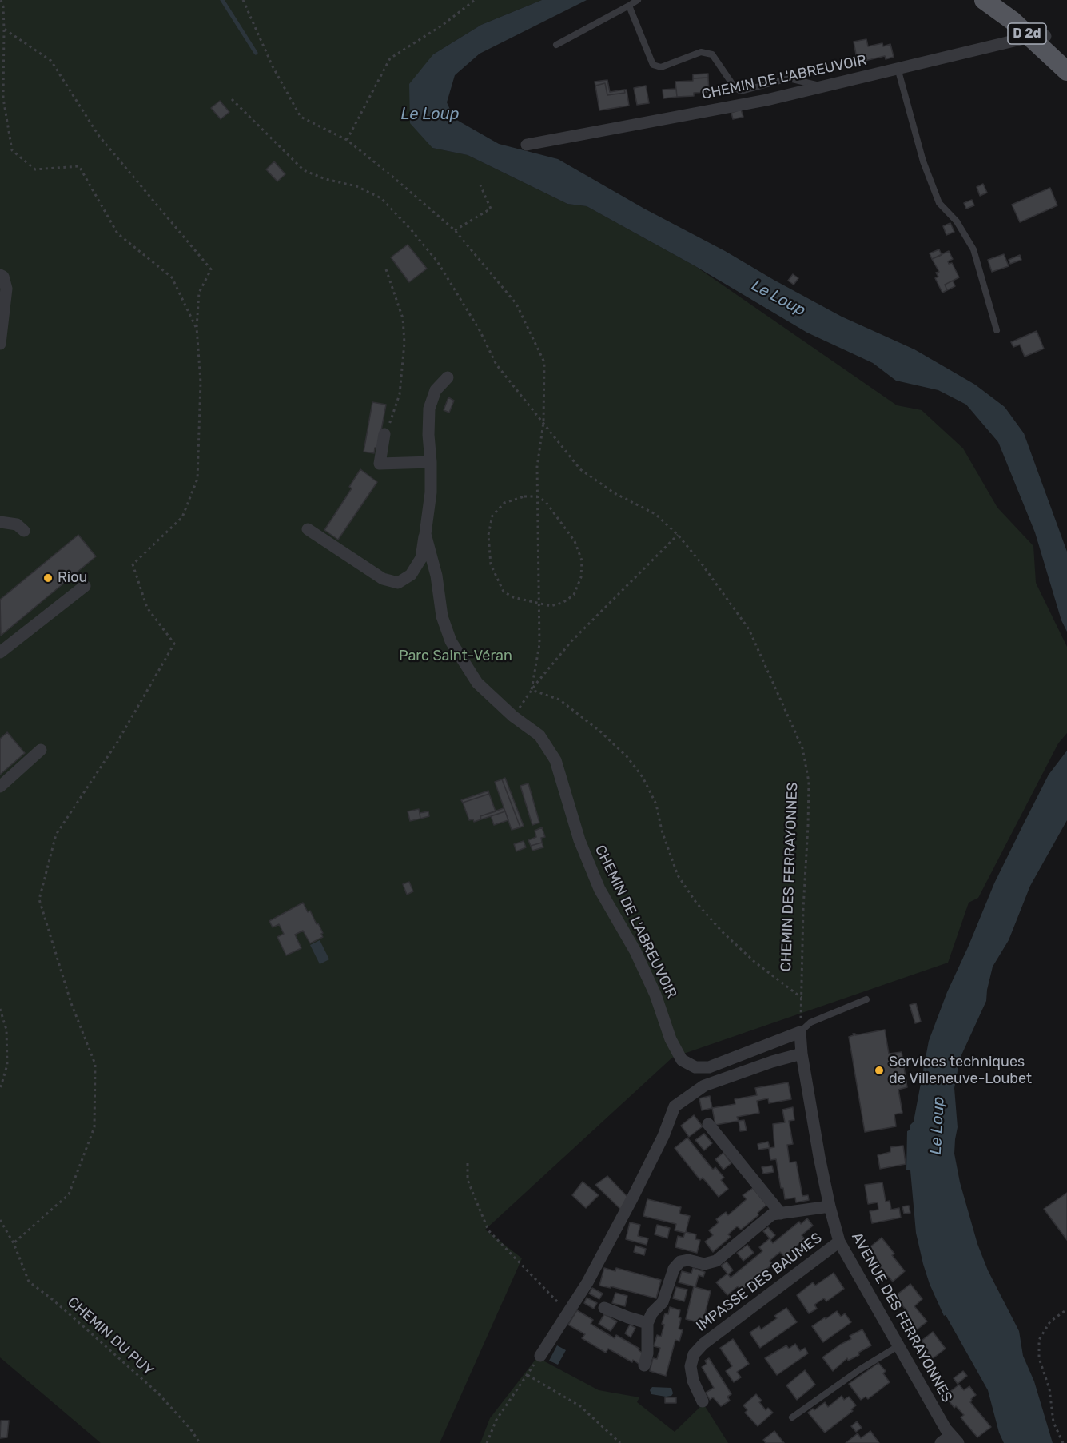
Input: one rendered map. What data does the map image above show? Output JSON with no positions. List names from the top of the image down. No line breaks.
{"streets":{"main road":["D 2d"],"street":["CHEMIN DE L'ABREUVOIR","IMPASSE DES BAUMES","AVENUE DES FERRAYONNES"],"path":["CHEMIN DES FERRAYONNES","CHEMIN DU PUY"]},"crossings":[["D 2d","CHEMIN DE L'ABREUVOIR"],["CHEMIN DE L'ABREUVOIR","CHEMIN DES FERRAYONNES"],["CHEMIN DE L'ABREUVOIR","AVENUE DES FERRAYONNES"],["CHEMIN DES FERRAYONNES","AVENUE DES FERRAYONNES"],["IMPASSE DES BAUMES","AVENUE DES FERRAYONNES"]],"water":["Le Loup"],"parks":["Parc Saint-Véran"],"places":["Riou","Services techniques de Villeneuve-Loubet"]}
